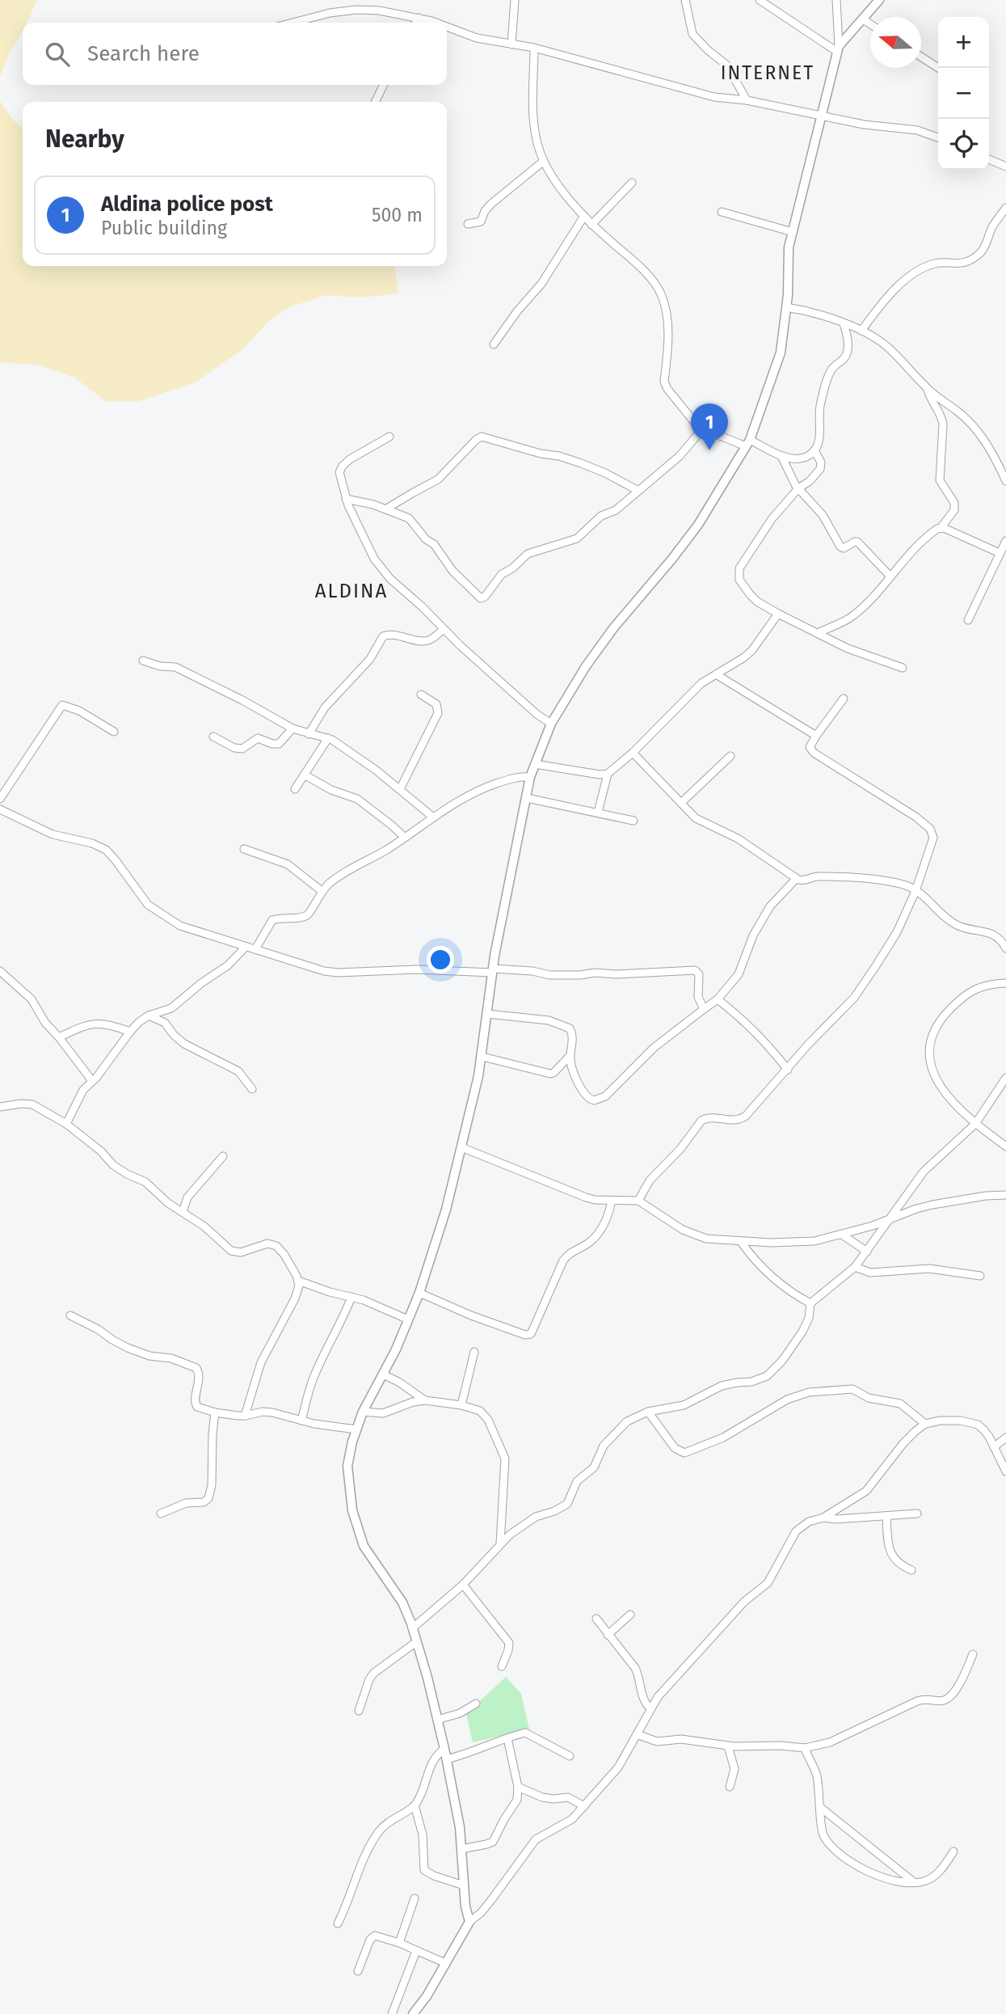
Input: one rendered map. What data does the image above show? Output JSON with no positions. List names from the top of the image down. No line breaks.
{"districts":["INTERNET","ALDINA"],"north":"left","page":{"map_buttons":["+","−"],"search":"Search here","heading":"Nearby","list":[{"mark":"1","name":"Aldina police post","note":"Public building","value":"500 m"}],"pins":"1"}}
